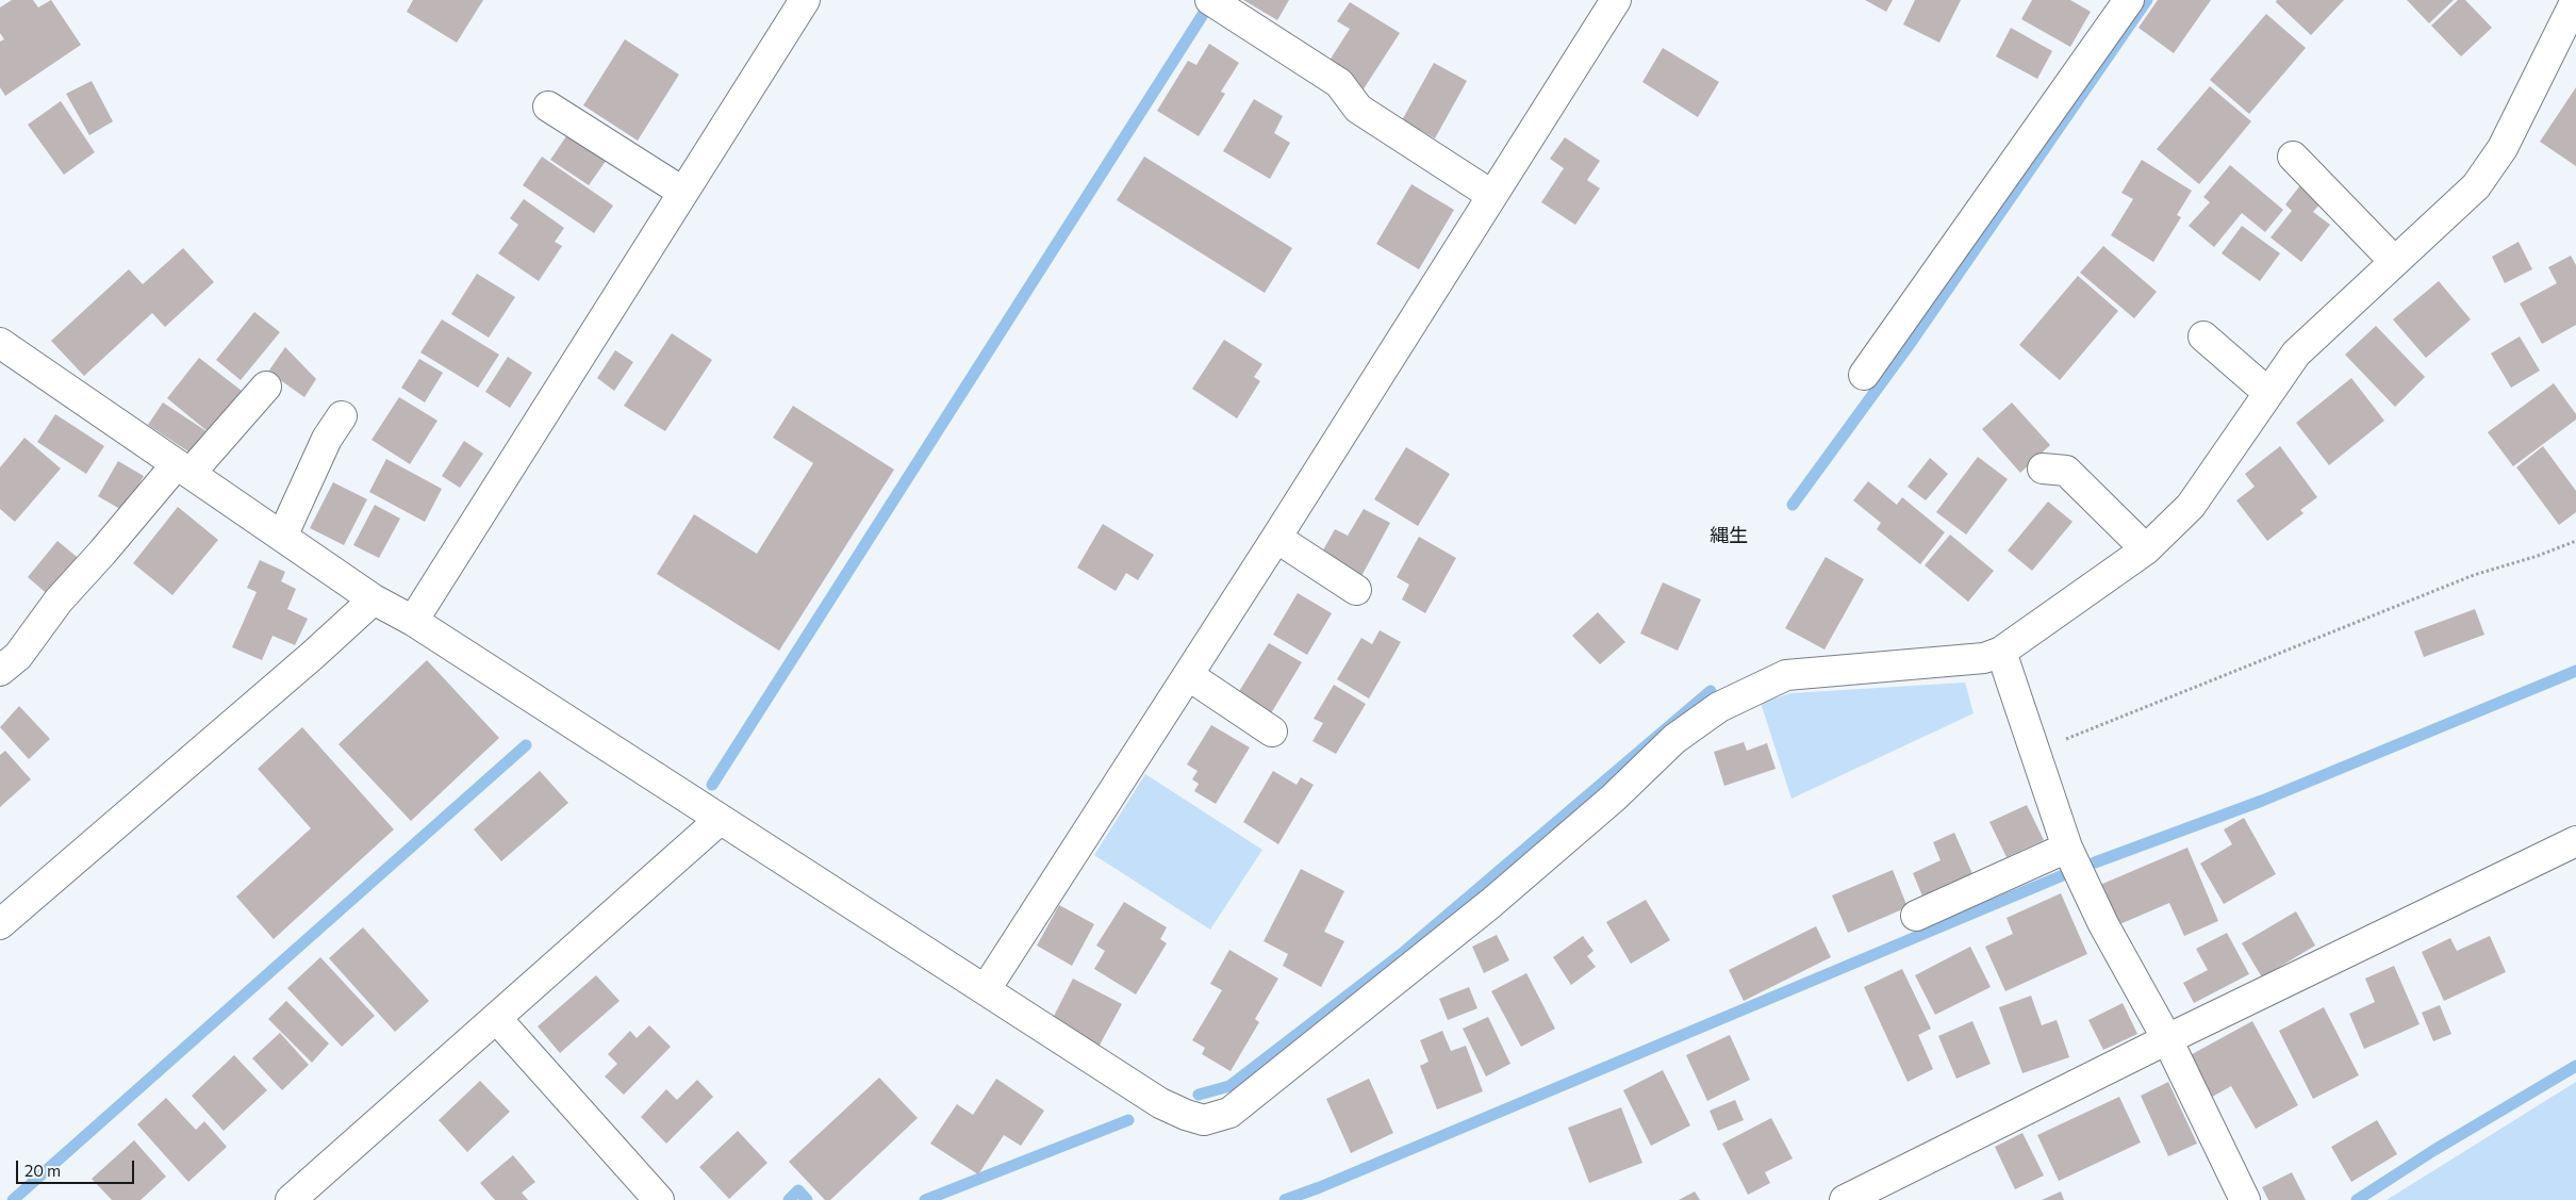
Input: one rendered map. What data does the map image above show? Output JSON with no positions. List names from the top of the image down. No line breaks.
{"districts":["縄生"],"scale_bar":"20 m"}
